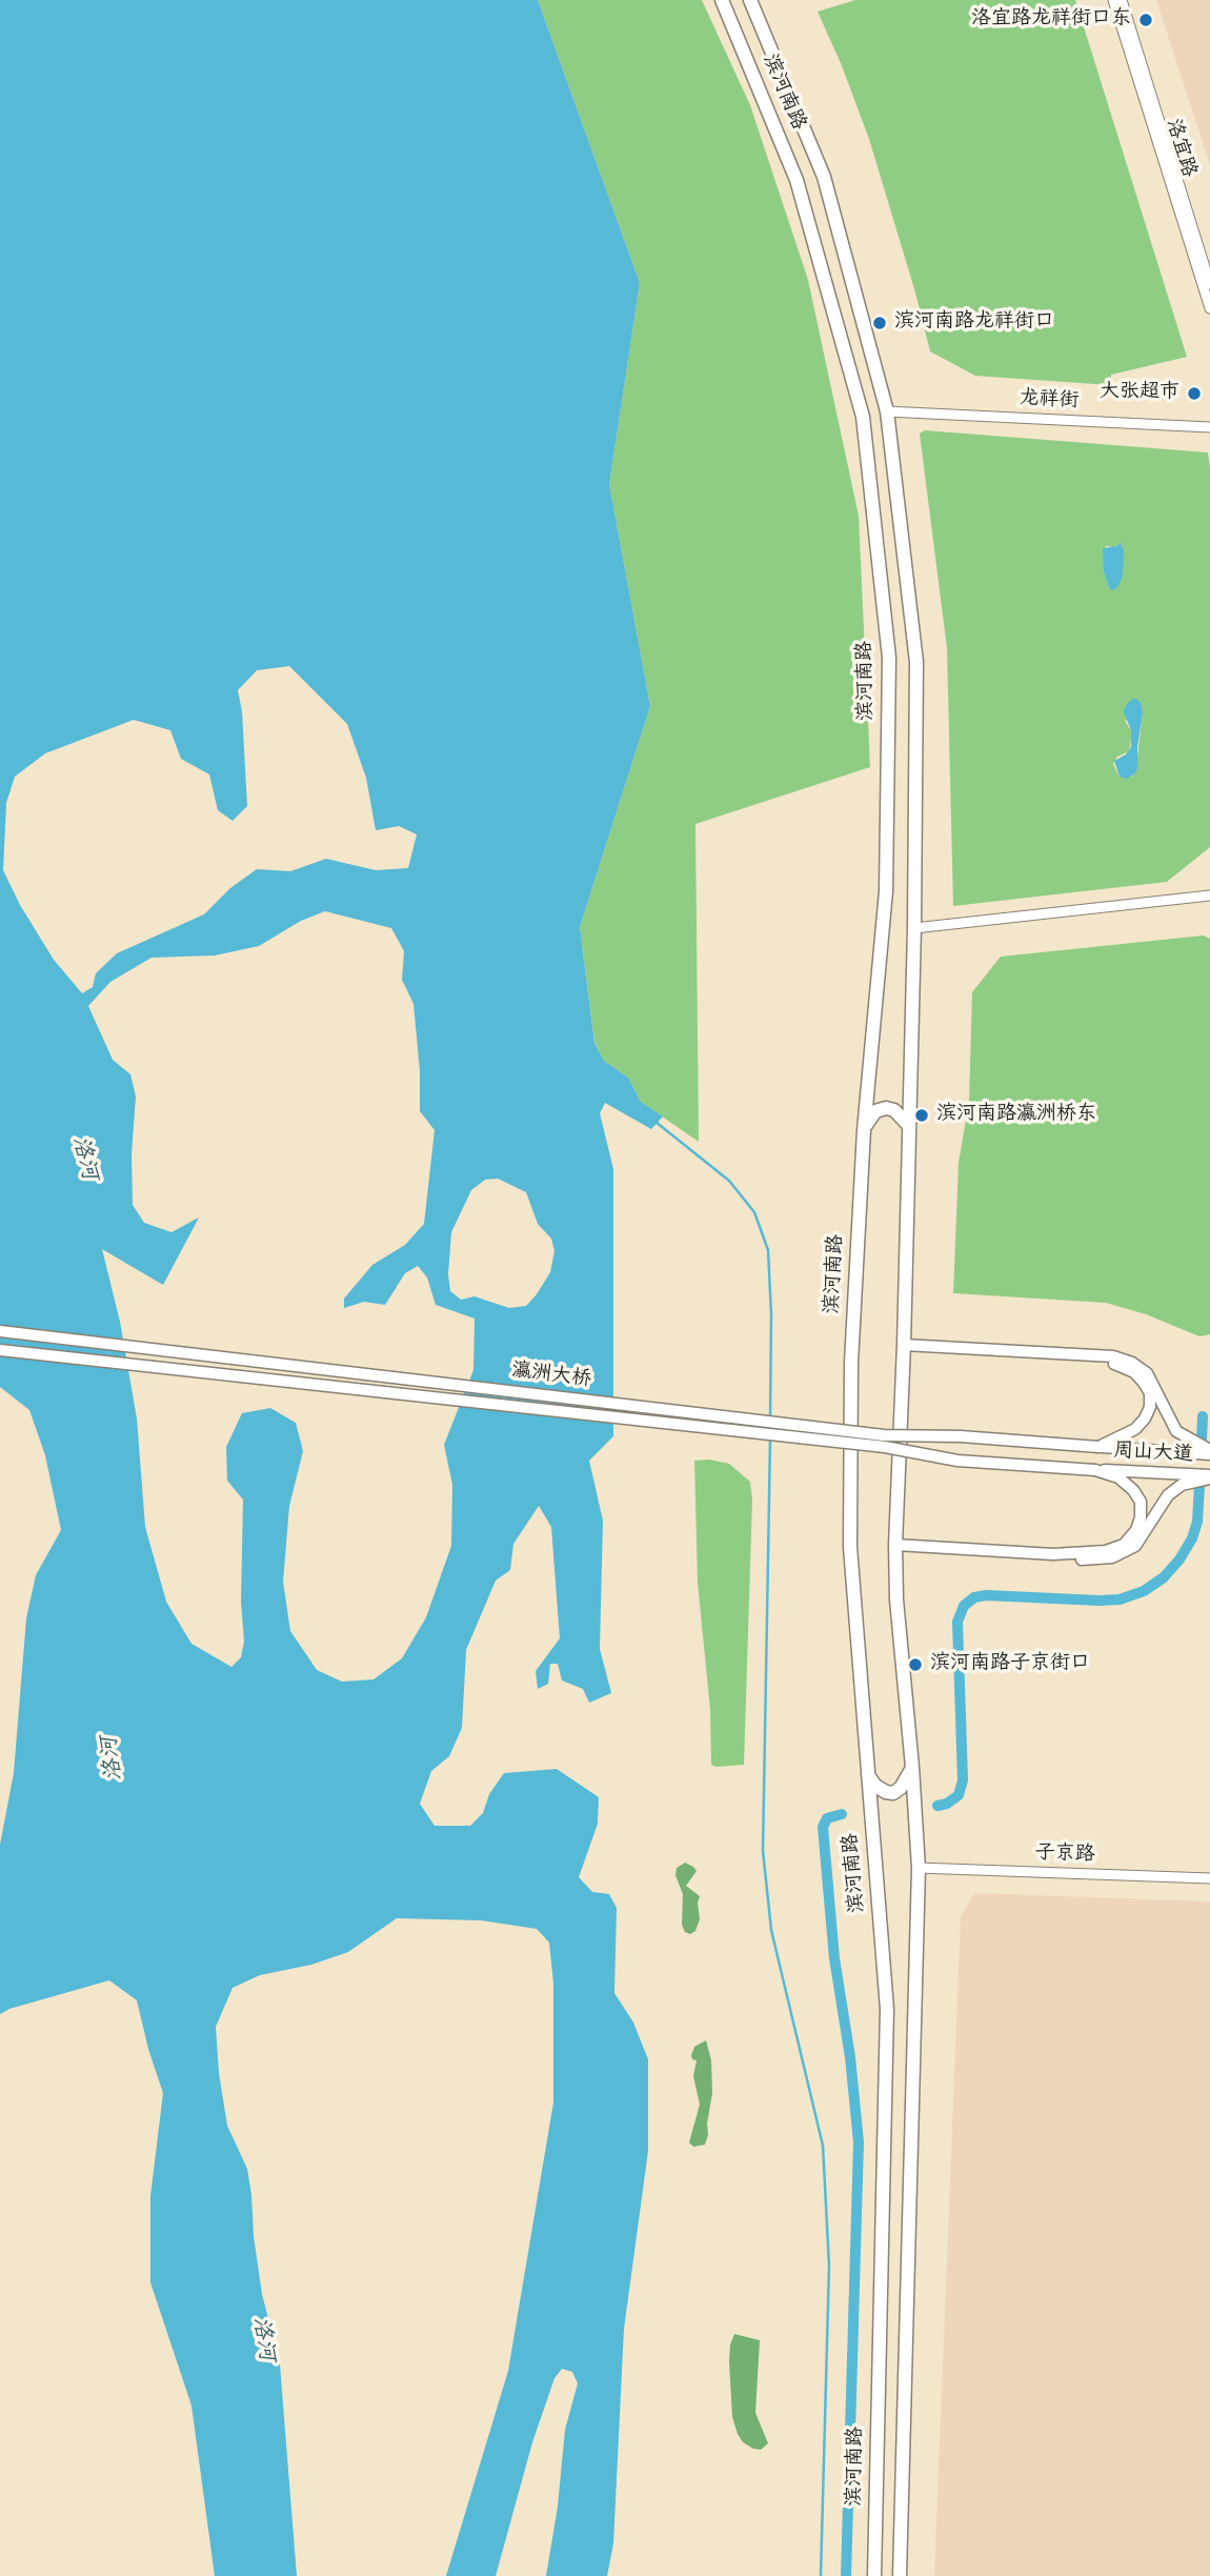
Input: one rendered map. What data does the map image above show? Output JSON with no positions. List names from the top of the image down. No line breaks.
{"streets":{"highway":["滨河南路"],"main road":["瀛洲大桥","周山大道"],"street":["洛宜路","龙祥街","子京路"]},"crossings":[["滨河南路","龙祥街"],["滨河南路","子京路"],["瀛洲大桥","周山大道"]],"water":["洛河"],"places":["洛宜路龙祥街口东","滨河南路龙祥街口","大张超市","滨河南路瀛洲桥东","滨河南路子京街口"]}
